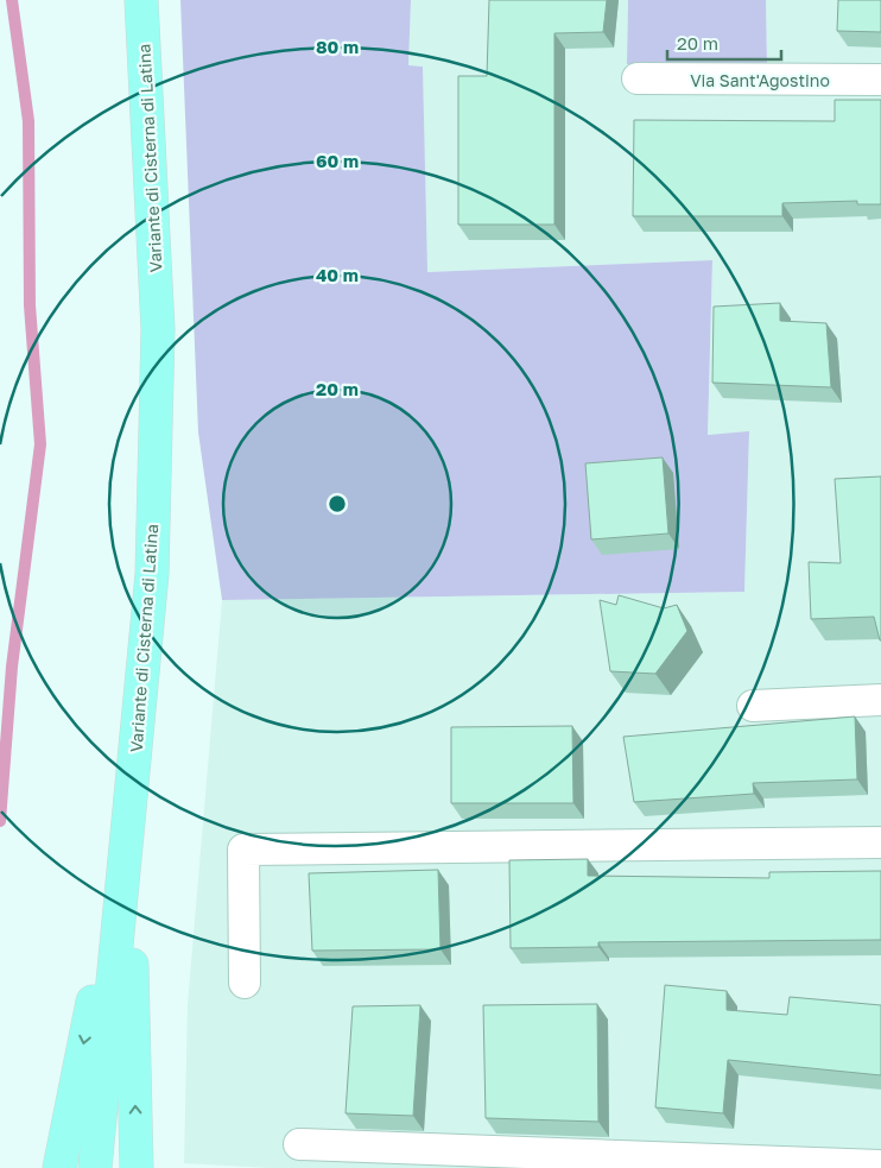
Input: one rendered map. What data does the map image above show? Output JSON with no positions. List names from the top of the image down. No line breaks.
{"streets":{"main road":["Variante di Cisterna di Latina"],"street":["Via Sant'Agostino"]},"scale_bar":"20 m","rings":["80 m","60 m","40 m","20 m"]}
